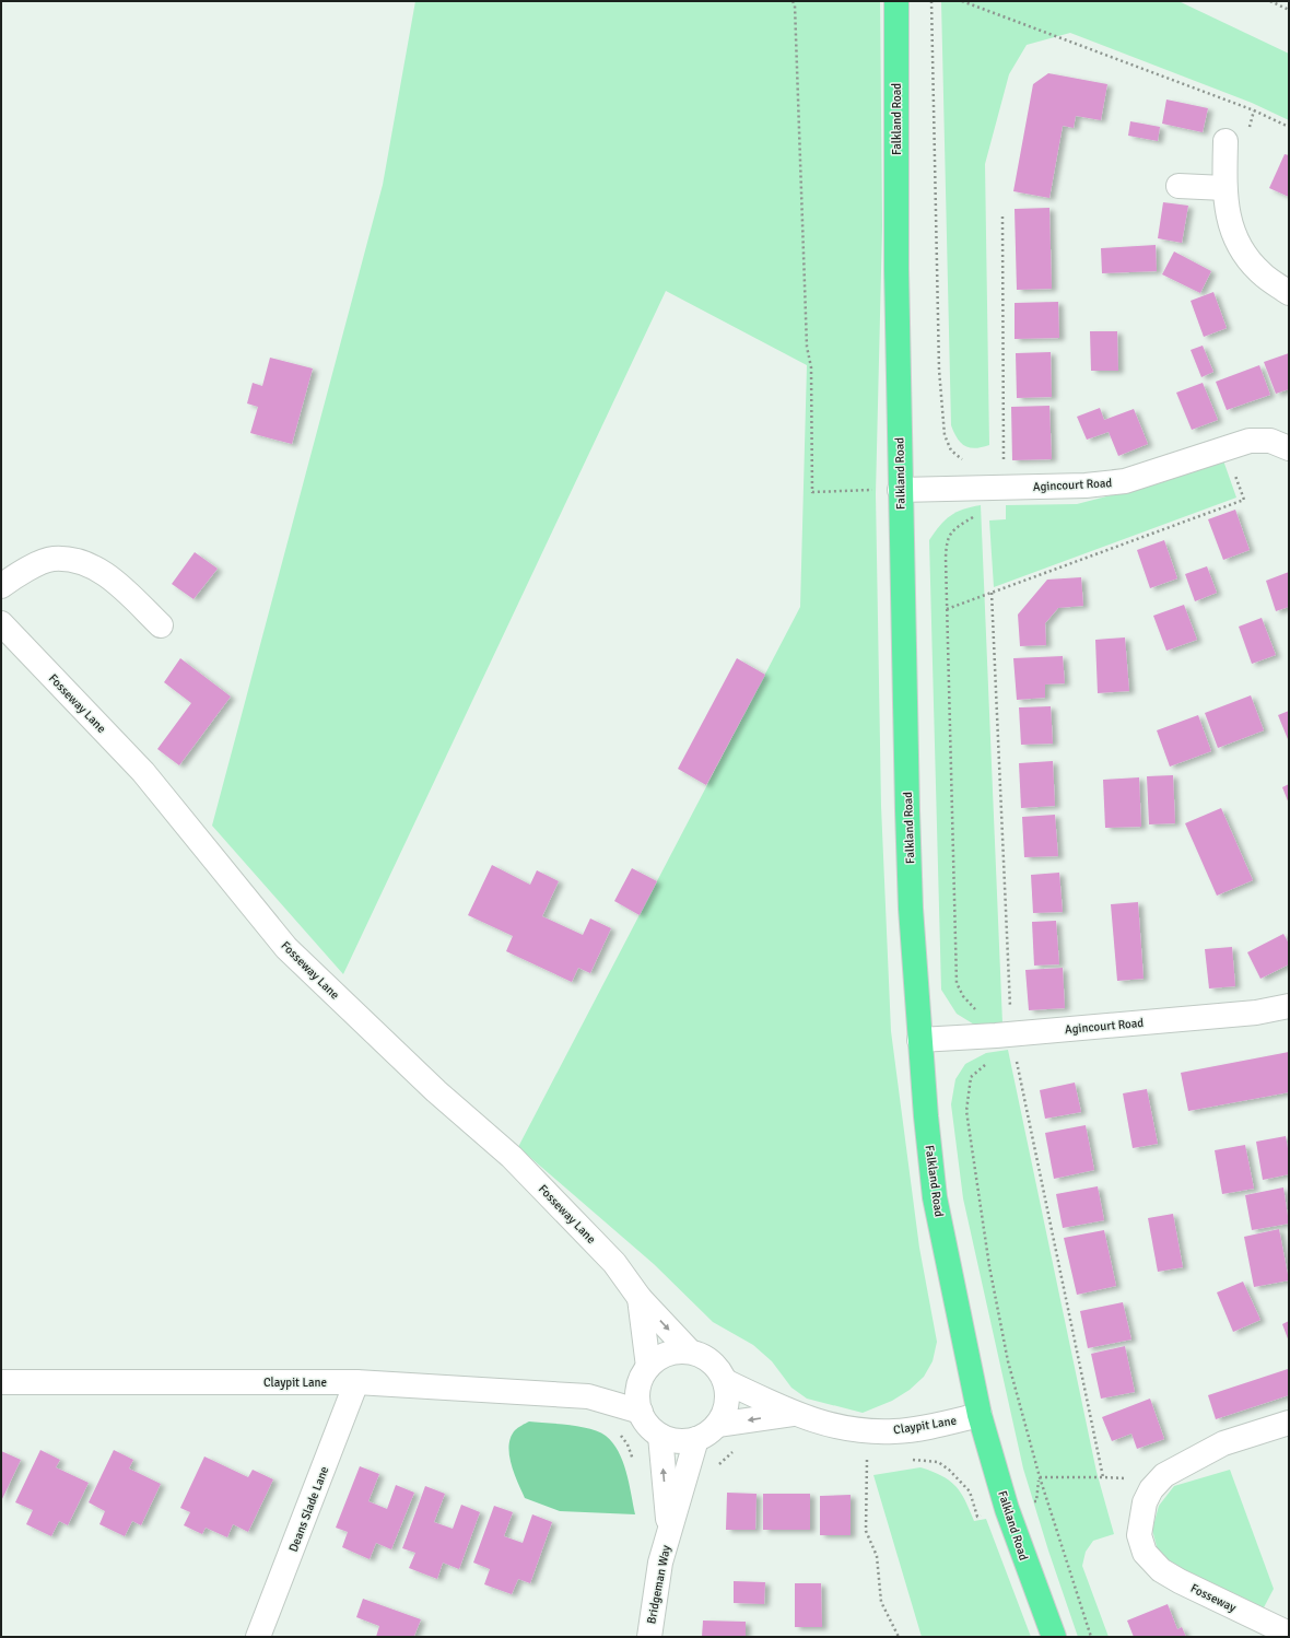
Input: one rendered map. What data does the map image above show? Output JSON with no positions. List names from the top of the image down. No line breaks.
{"streets":{"highway":["Falkland Road"],"street":["Agincourt Road","Fosseway Lane","Claypit Lane","Deans Slade Lane","Bridgeman Way","Fosseway"]},"crossings":[["Falkland Road","Agincourt Road"],["Falkland Road","Claypit Lane"],["Fosseway Lane","Claypit Lane"],["Fosseway Lane","Bridgeman Way"],["Claypit Lane","Deans Slade Lane"],["Claypit Lane","Bridgeman Way"]]}
